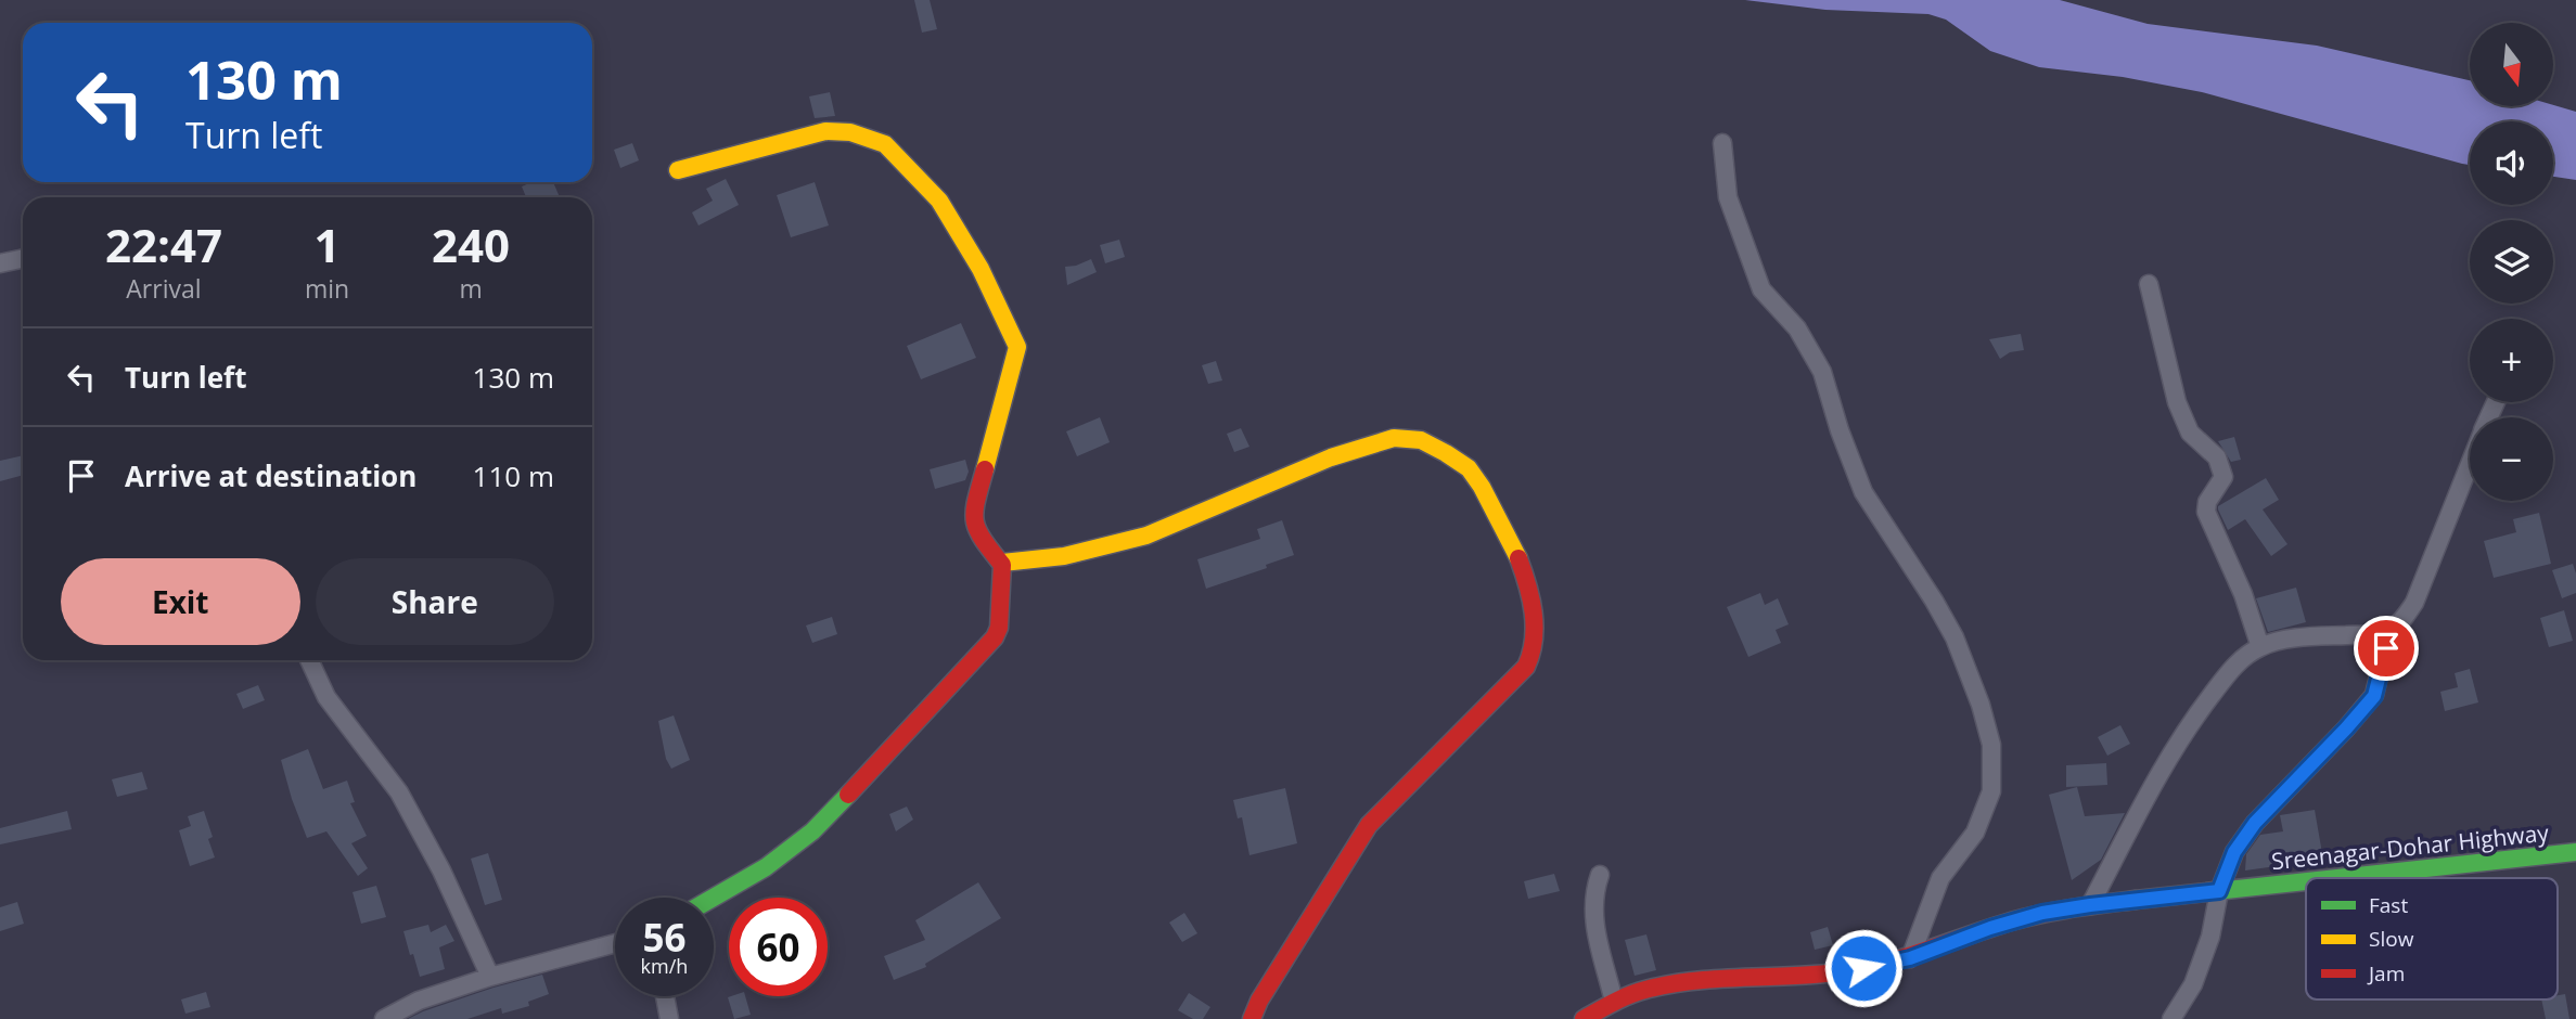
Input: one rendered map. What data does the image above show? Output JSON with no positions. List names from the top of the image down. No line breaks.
{"streets":{"street":["Sreenagar-Dohar Highway"]},"legend":["Fast","Slow","Jam"],"north":"bottom","page":{"map_buttons":["+","−"],"turn":["130 m","Turn left"],"eta":["22:47","Arrival","1","min","240","m"],"list":[{"name":"Turn left","value":"130 m"},{"name":"Arrive at destination","value":"110 m"}],"buttons":["Exit","Share"],"speed":"56 km/h","limit":"60"}}
